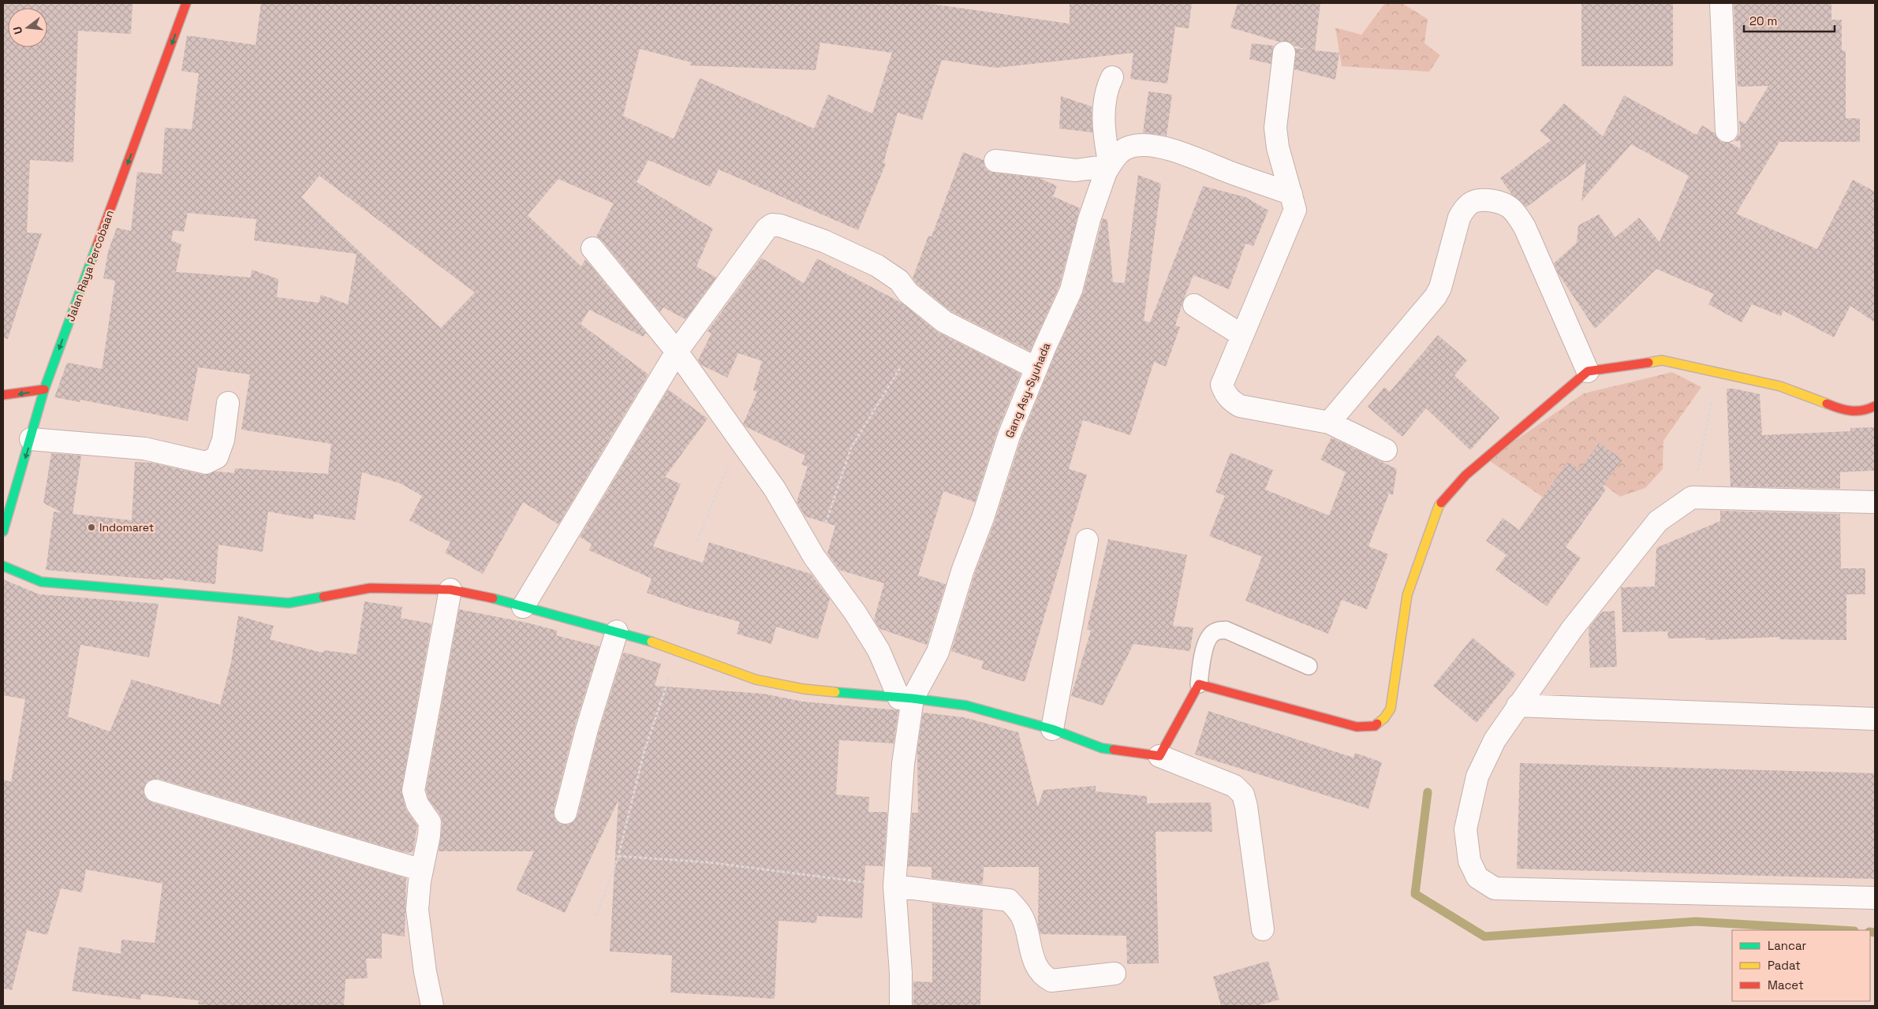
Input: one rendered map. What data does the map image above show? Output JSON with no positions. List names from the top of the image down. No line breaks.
{"streets":{"main road":["Jalan Raya Percobaan"],"street":["Gang Asy-Syuhada"]},"one_way":["Jalan Raya Percobaan"],"places":["Indomaret"],"legend":["Lancar","Padat","Macet"],"scale_bar":"20 m","north":"left"}
